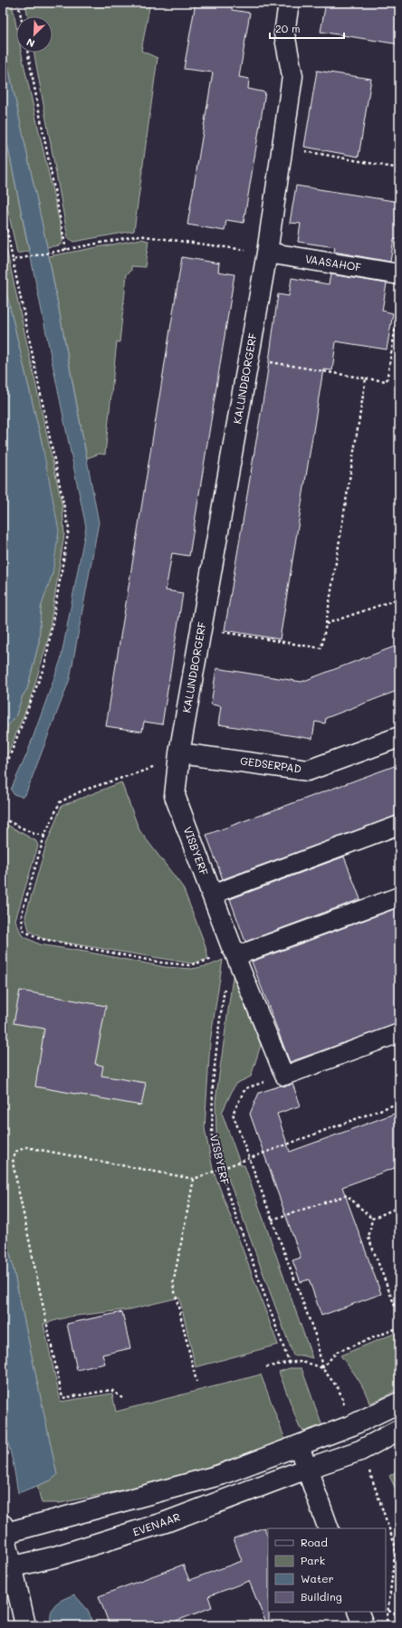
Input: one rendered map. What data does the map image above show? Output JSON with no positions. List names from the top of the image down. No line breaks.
{"streets":{"street":["VAASAHOF","KALUNDBORGERF","GEDSERPAD","VISBYERF","EVENAAR"]},"crossings":[["VAASAHOF","KALUNDBORGERF"],["KALUNDBORGERF","GEDSERPAD"],["KALUNDBORGERF","VISBYERF"],["GEDSERPAD","VISBYERF"]],"legend":["Road","Park","Water","Building"],"scale_bar":"20 m","north":"bottom left"}
